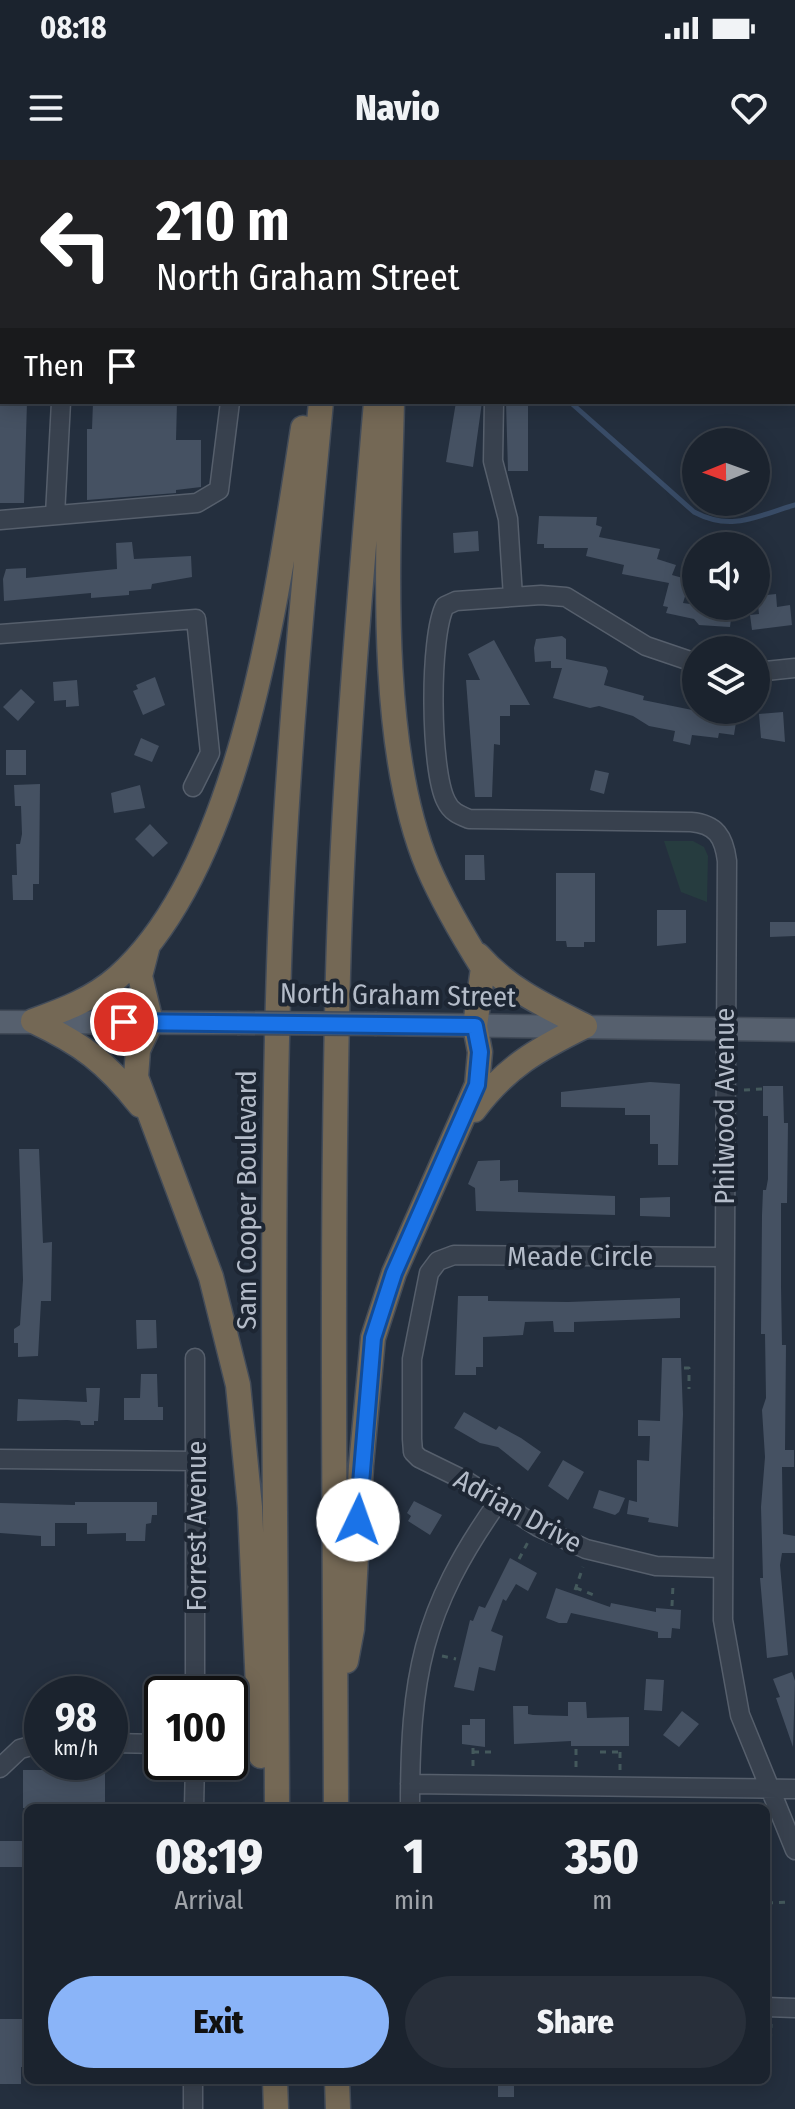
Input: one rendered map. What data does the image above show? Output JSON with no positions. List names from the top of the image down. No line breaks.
{"streets":{"highway":["Sam Cooper Boulevard"],"main road":["North Graham Street"],"street":["Philwood Avenue","Meade Circle","Adrian Drive","Forrest Avenue"]},"crossings":[["North Graham Street","Philwood Avenue"],["Philwood Avenue","Meade Circle"],["Philwood Avenue","Adrian Drive"],["Meade Circle","Adrian Drive"]],"north":"left","page":{"status":"08:18","header":"Navio","turn":["210 m","North Graham Street"],"then":"Then","speed":"98 km/h","limit":"100","eta":["08:19","Arrival","1","min","350","m"],"buttons":["Exit","Share"]}}
